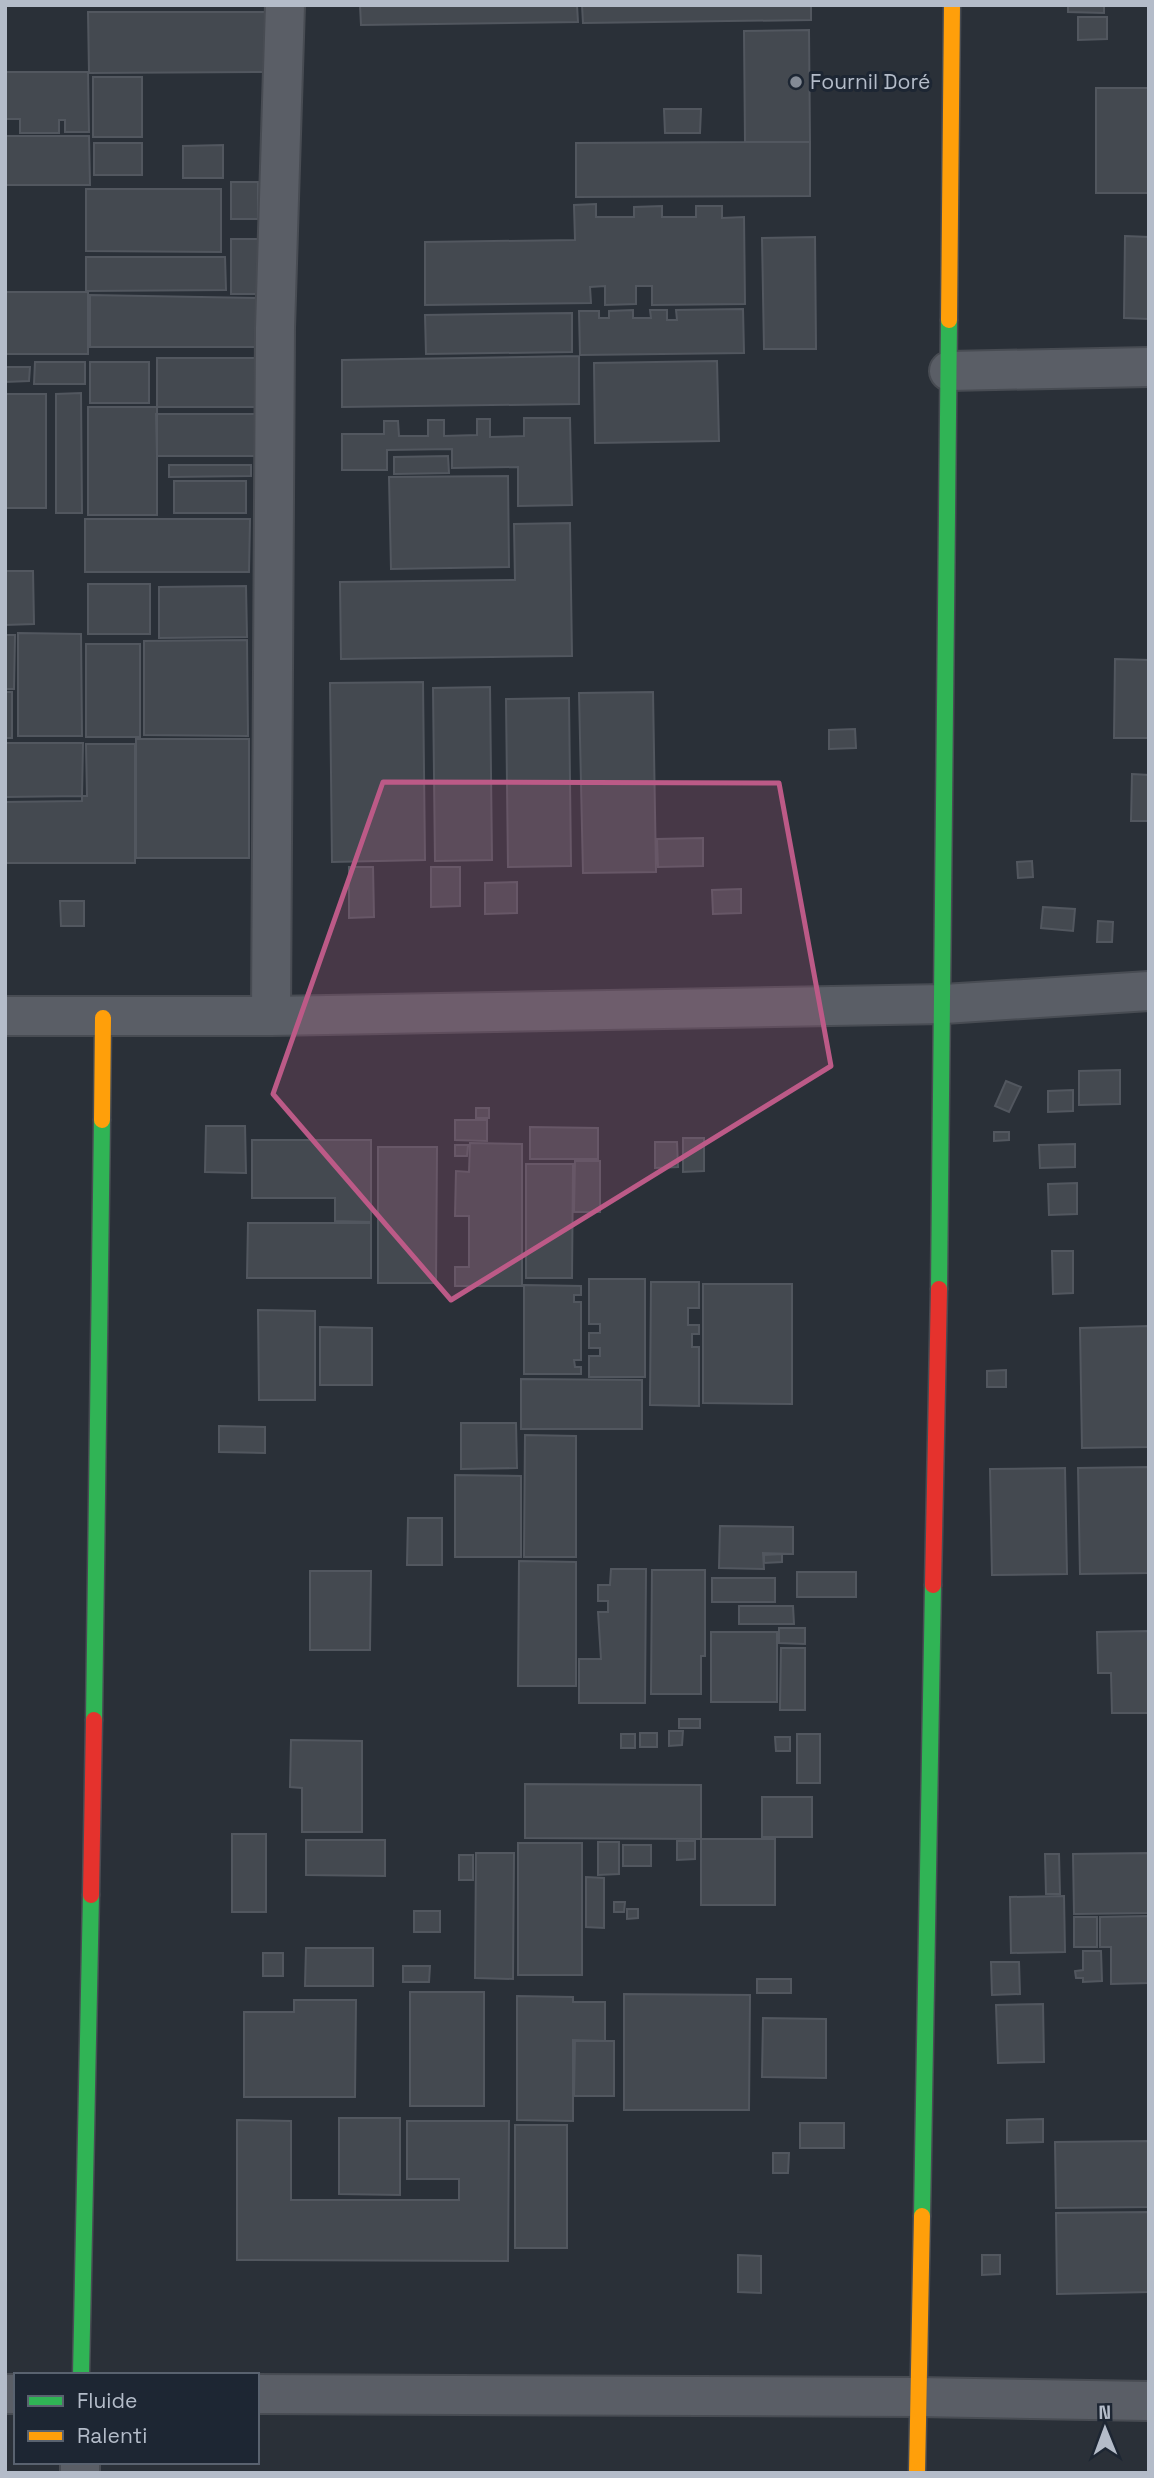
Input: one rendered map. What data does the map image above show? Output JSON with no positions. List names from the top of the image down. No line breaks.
{"places":["Fournil Doré"],"legend":["Fluide","Ralenti"],"north":"top"}
